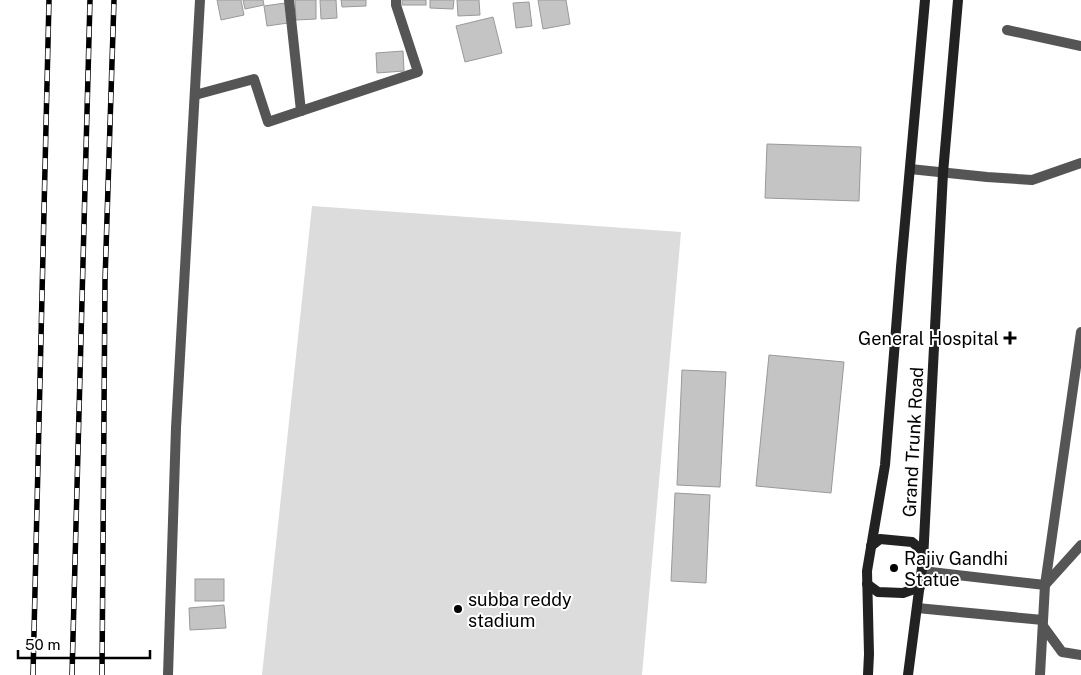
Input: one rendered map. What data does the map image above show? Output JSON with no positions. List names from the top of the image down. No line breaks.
{"streets":{"main road":["Grand Trunk Road"]},"places":{"health":["General Hospital"],"other":["Rajiv Gandhi Statue","subba reddy stadium"]},"scale_bar":"50 m"}
